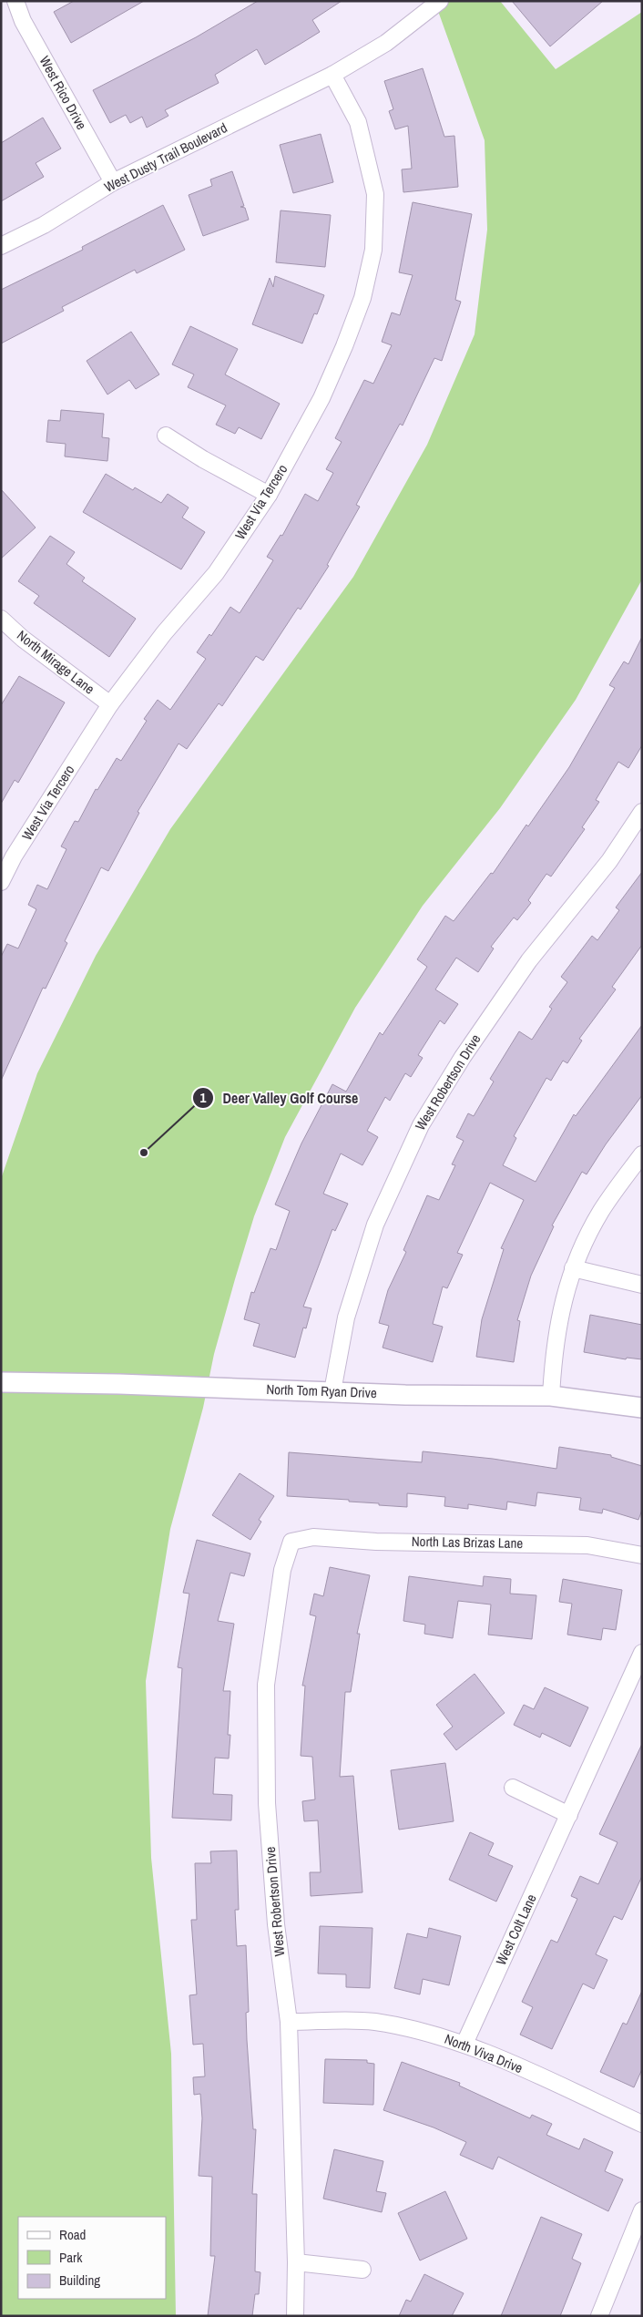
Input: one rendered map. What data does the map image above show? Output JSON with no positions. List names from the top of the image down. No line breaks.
{"streets":{"street":["West Rico Drive","West Dusty Trail Boulevard","West Via Tercero","North Mirage Lane","West Robertson Drive","North Tom Ryan Drive","North Las Brizas Lane","West Colt Lane","North Viva Drive"]},"crossings":[["West Rico Drive","West Dusty Trail Boulevard"],["West Dusty Trail Boulevard","West Via Tercero"],["West Via Tercero","North Mirage Lane"],["West Robertson Drive","North Tom Ryan Drive"],["West Robertson Drive","North Las Brizas Lane"],["West Robertson Drive","North Viva Drive"],["West Colt Lane","North Viva Drive"]],"places":["Deer Valley Golf Course"],"legend":["Road","Park","Building"]}
